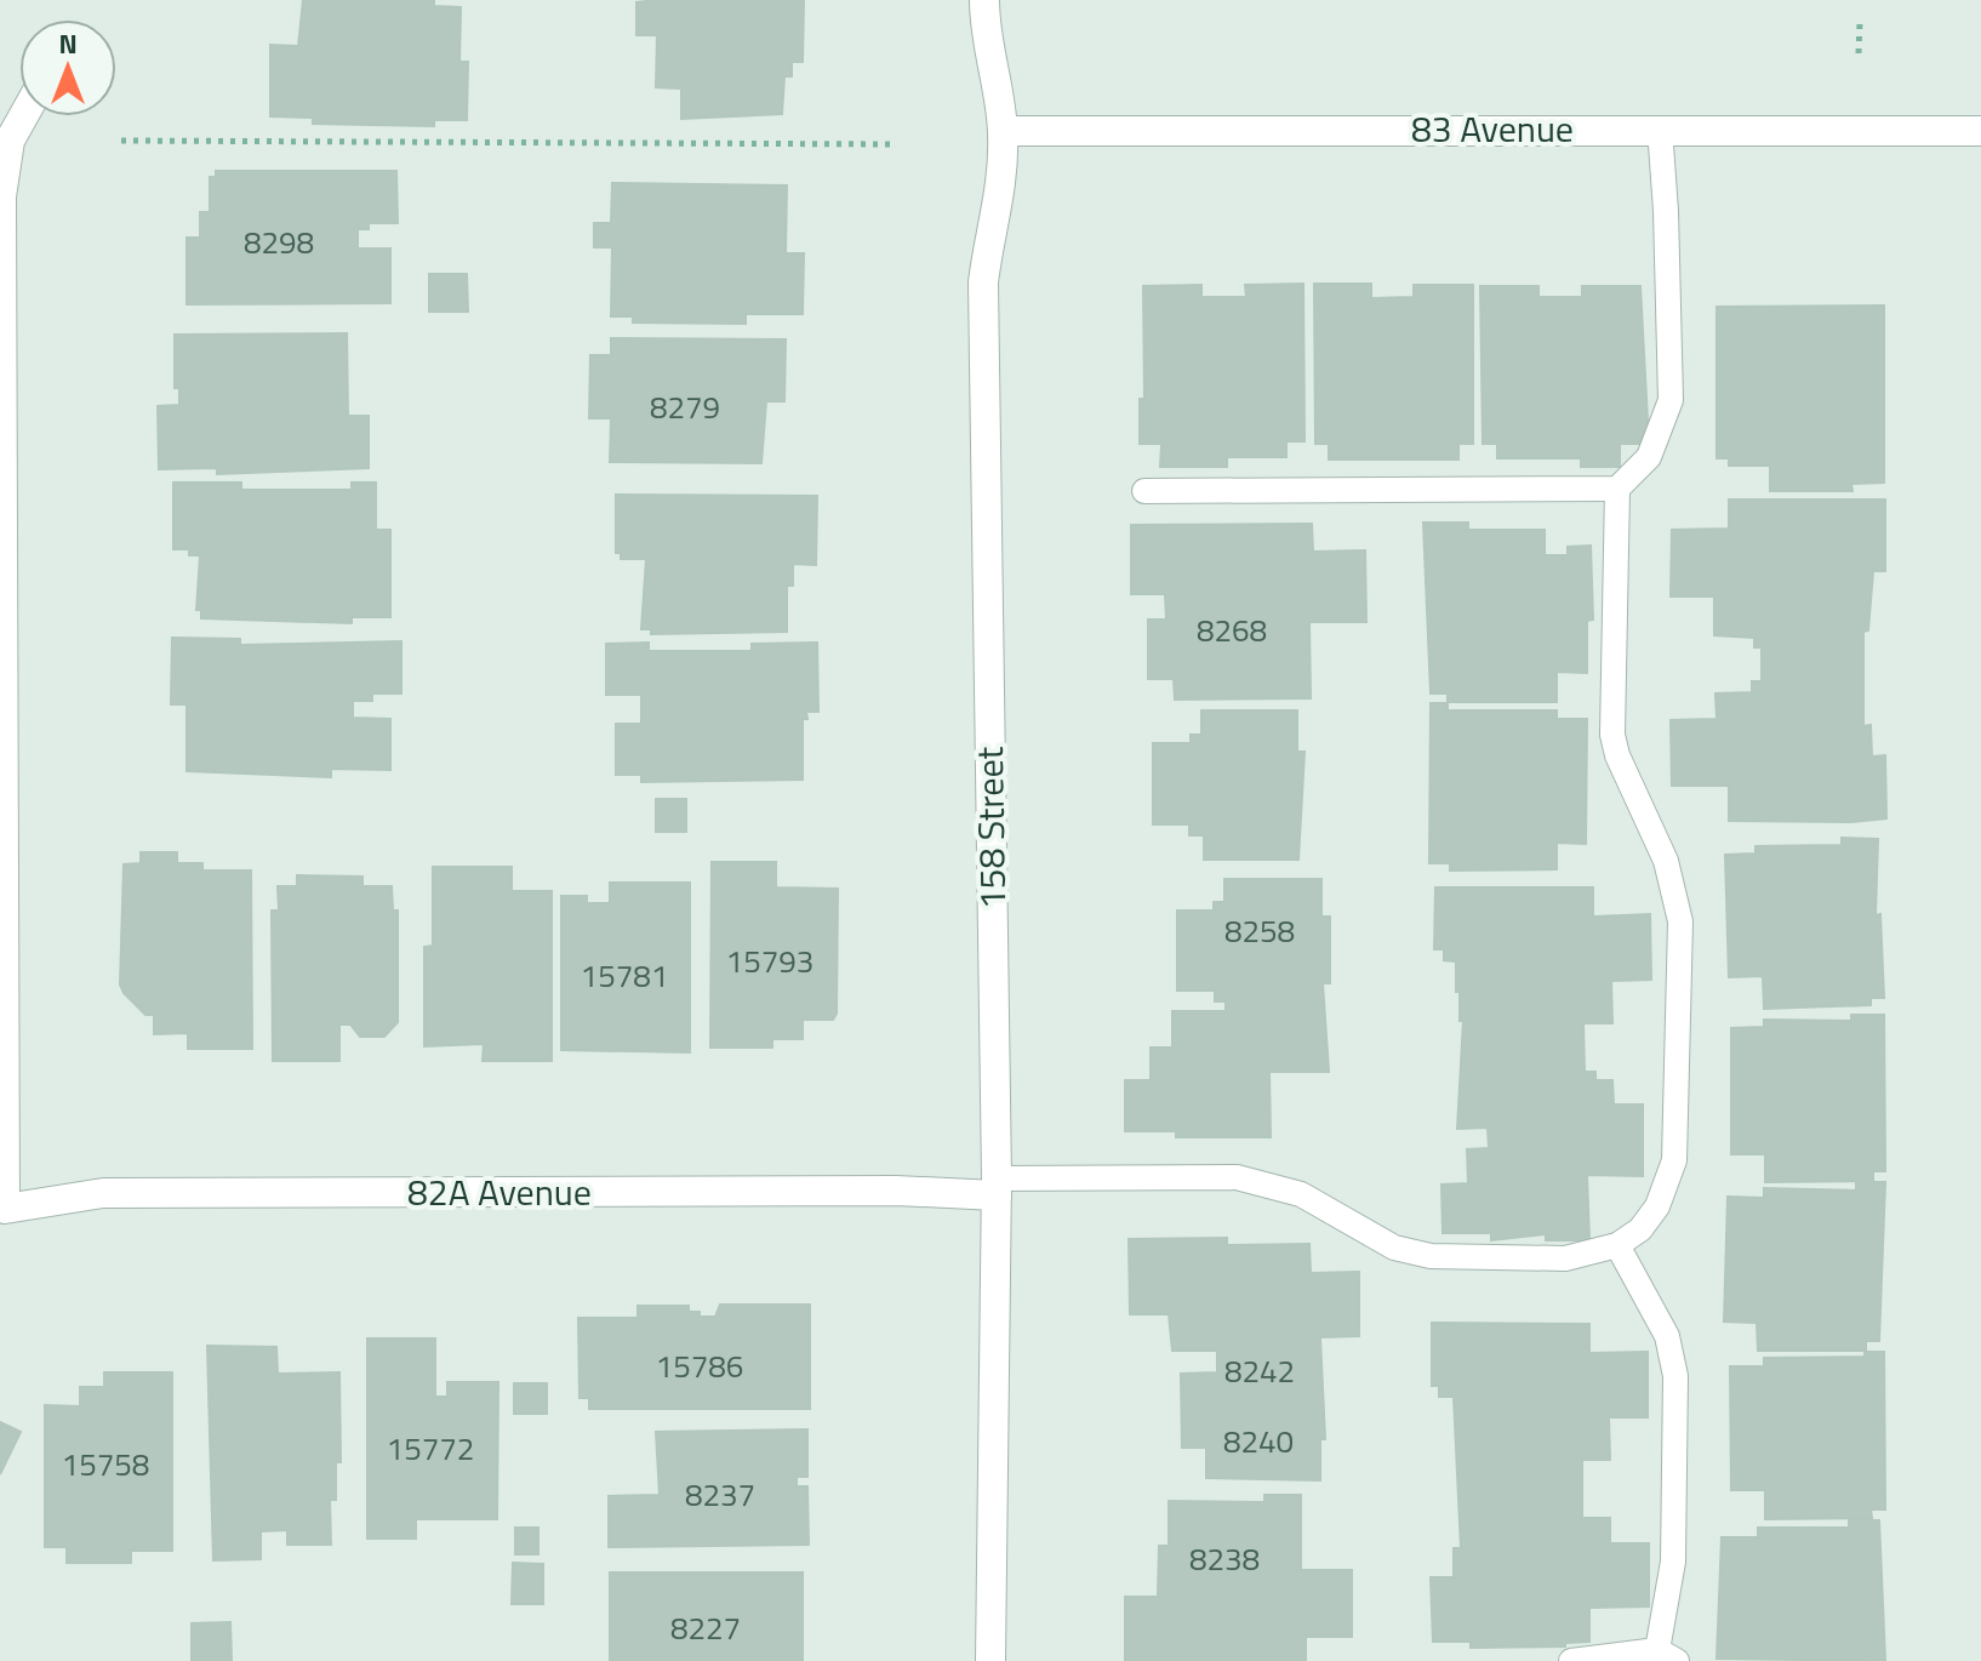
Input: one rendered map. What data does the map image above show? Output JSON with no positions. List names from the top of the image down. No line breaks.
{"streets":{"street":["83 Avenue","158 Street","82A Avenue"]},"crossings":[["83 Avenue","158 Street"],["158 Street","82A Avenue"]],"house_numbers":["8298","8279","8268","8258","15793","15781","15786","8242","8240","15772","15758","8237","8238","8227"],"north":"top"}
